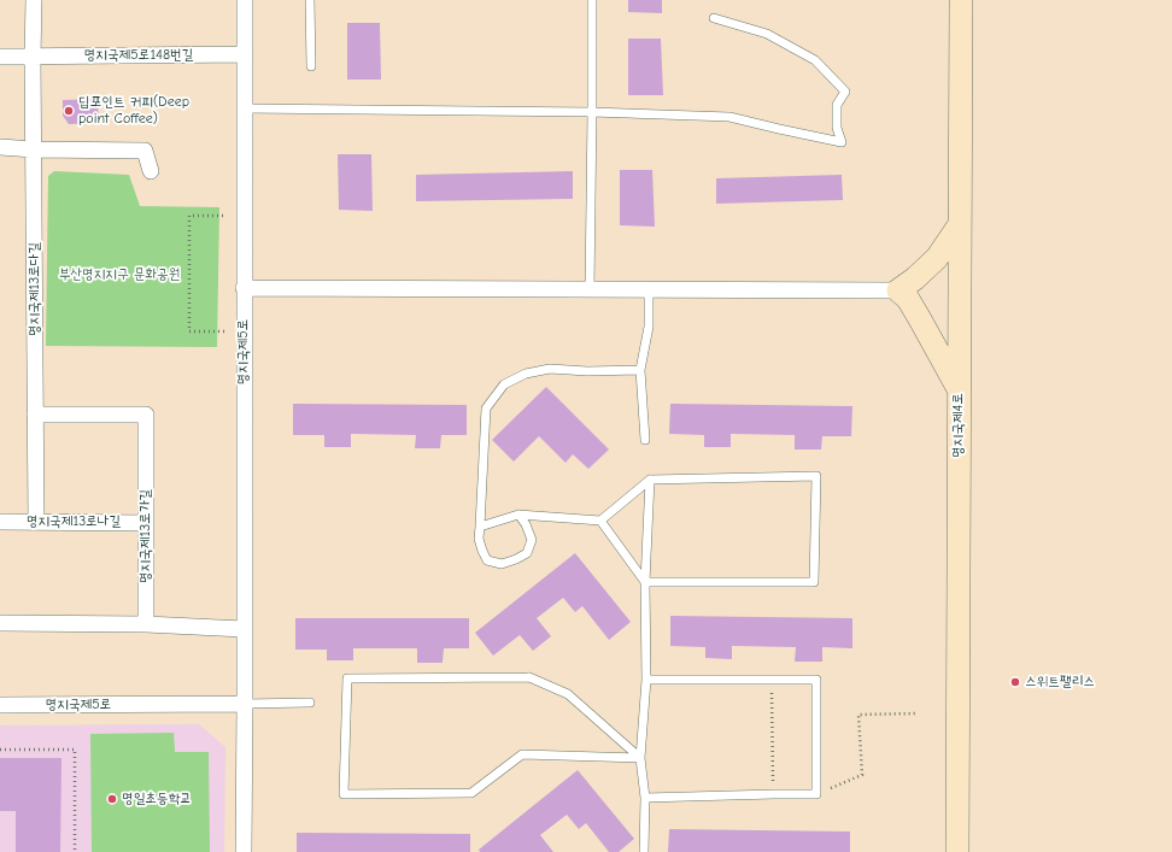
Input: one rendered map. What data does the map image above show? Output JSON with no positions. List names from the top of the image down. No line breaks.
{"streets":{"main road":["명지국제4로"],"street":["명지국제5로148번길","명지국제13로다길","명지국제5로","명지국제13로나길","명지국제13로가길"]},"crossings":[["명지국제5로148번길","명지국제13로다길"],["명지국제5로148번길","명지국제5로"],["명지국제13로다길","명지국제13로나길"],["명지국제13로다길","명지국제13로가길"],["명지국제13로나길","명지국제13로가길"]],"parks":["부산명지지구 문화공원"],"places":["딥포인트 커피(Deep point Coffee)","스위트팰리스","명일초등학교"]}
